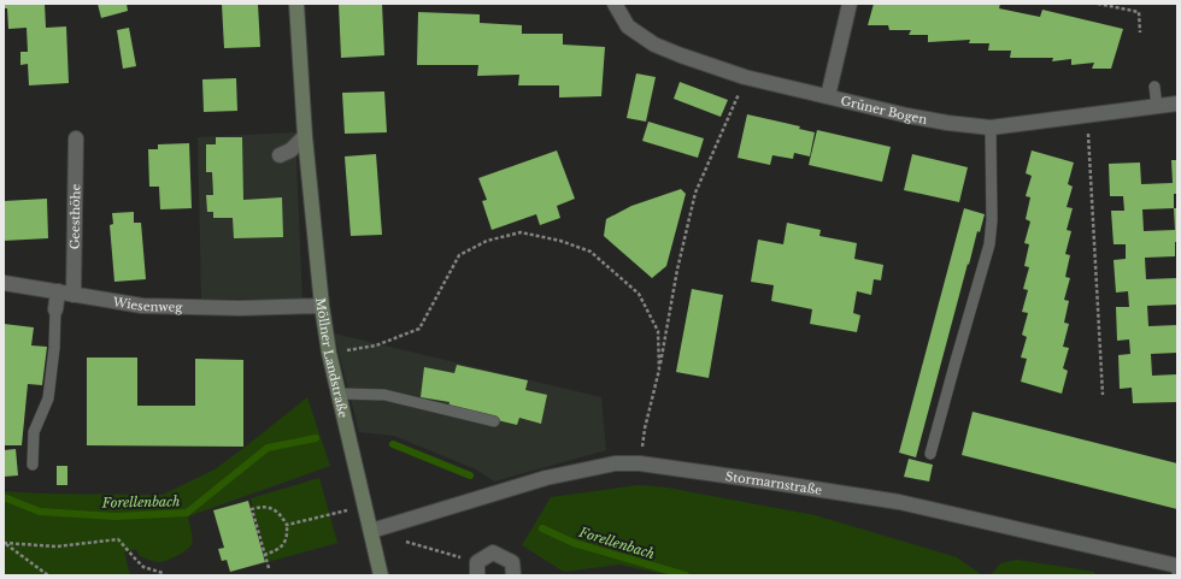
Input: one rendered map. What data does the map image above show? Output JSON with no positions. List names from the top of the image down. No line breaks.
{"streets":{"main road":["Möllner Landstraße"],"street":["Grüner Bogen","Geesthöhe","Wiesenweg","Stormarnstraße"]},"crossings":[["Geesthöhe","Wiesenweg"],["Wiesenweg","Möllner Landstraße"],["Möllner Landstraße","Stormarnstraße"]],"water":["Forellenbach"]}
